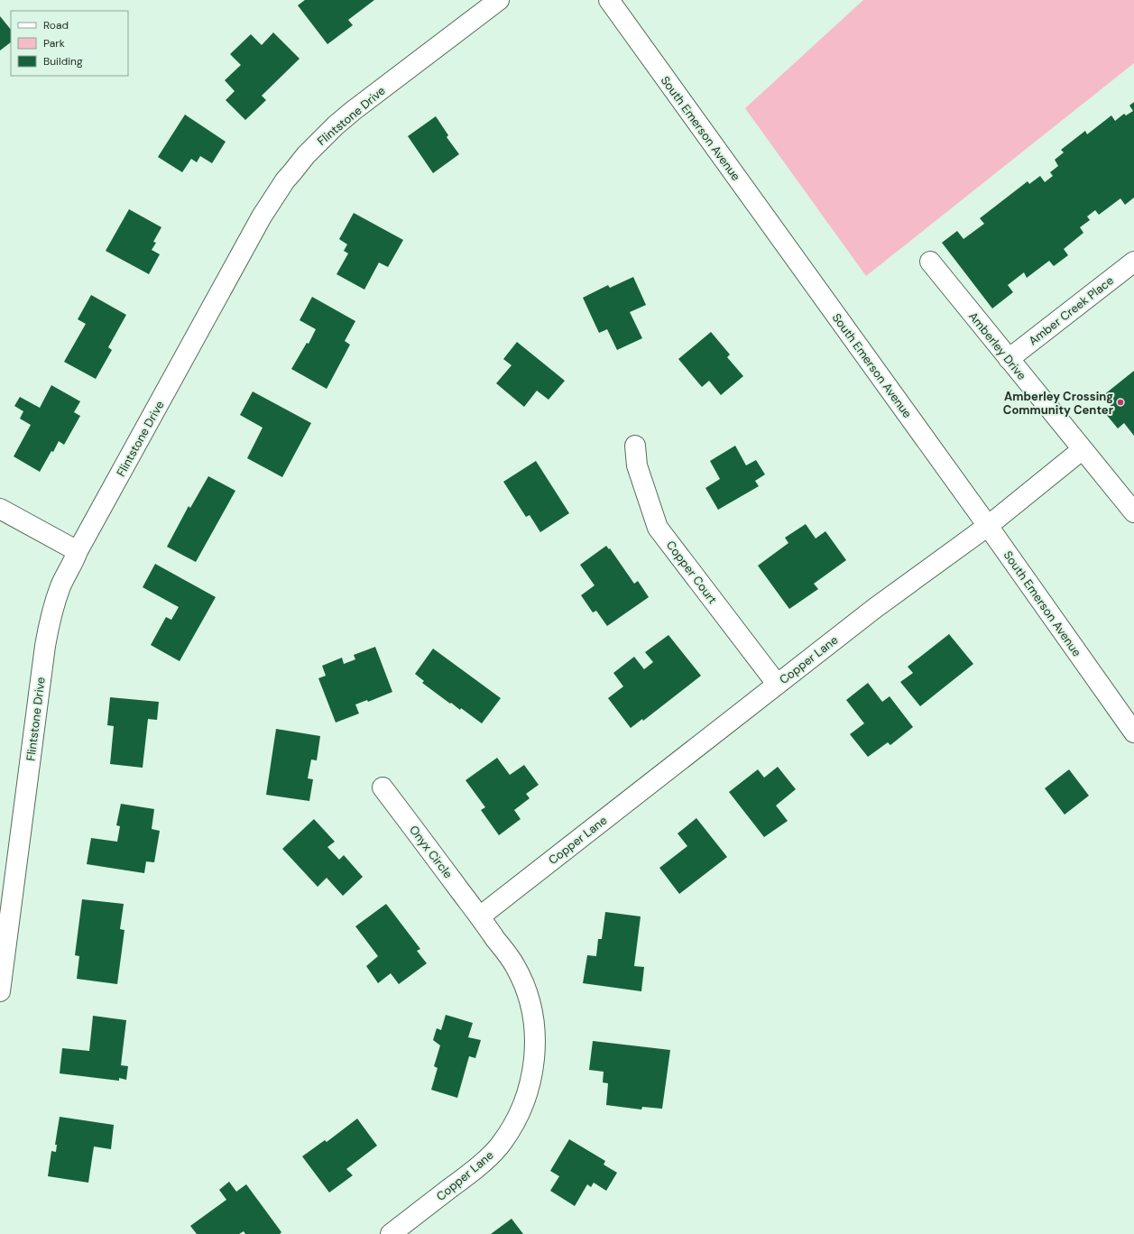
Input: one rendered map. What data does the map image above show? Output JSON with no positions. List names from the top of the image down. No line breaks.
{"streets":{"street":["Flintstone Drive","South Emerson Avenue","Amber Creek Place","Amberley Drive","Copper Court","Copper Lane","Onyx Circle"]},"crossings":[["South Emerson Avenue","Copper Lane"],["Amber Creek Place","Amberley Drive"],["Amberley Drive","Copper Lane"],["Copper Court","Copper Lane"],["Copper Lane","Onyx Circle"]],"places":["Amberley Crossing Community Center"],"legend":["Road","Park","Building"]}
